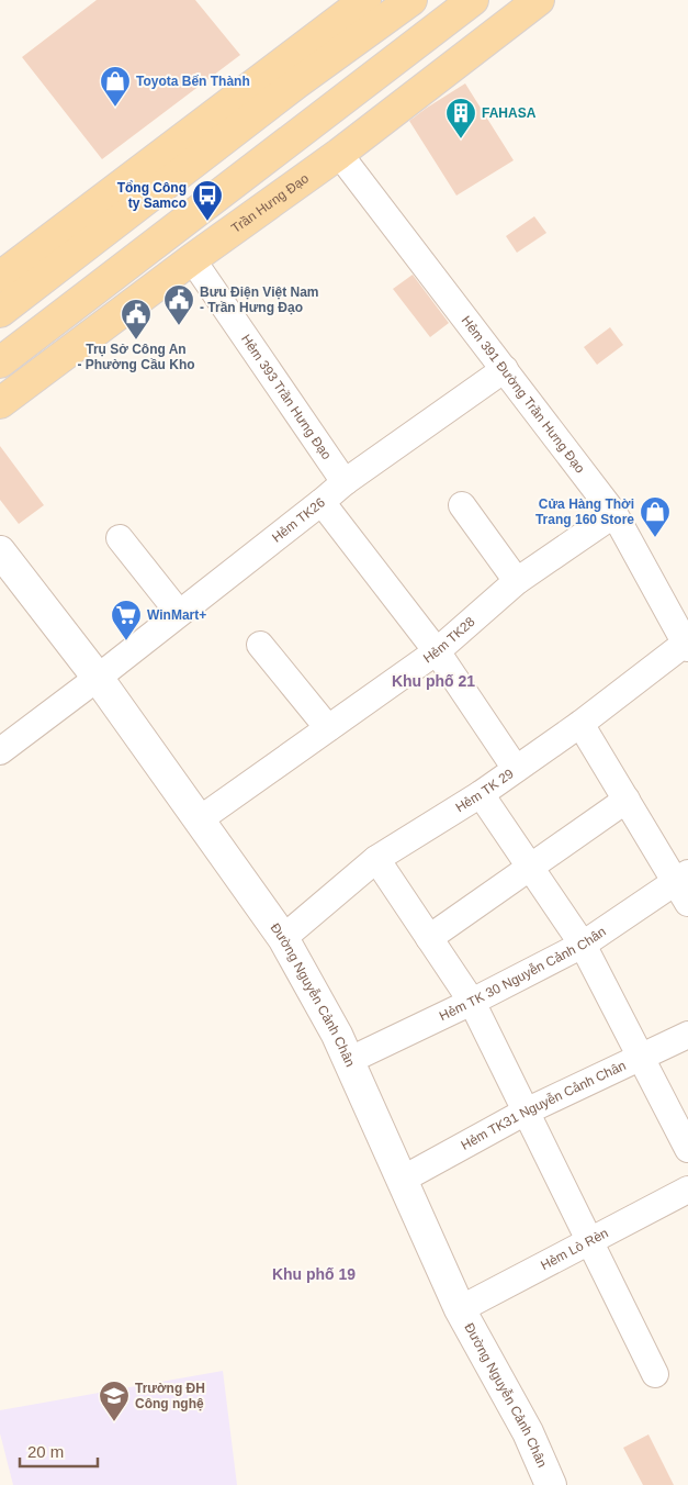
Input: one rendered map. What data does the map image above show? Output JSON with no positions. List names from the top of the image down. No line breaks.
{"streets":{"main road":["Trần Hưng Đạo"],"street":["Hẻm 391 Đường Trần Hưng Ðạo","Hẻm 393 Trần Hưng Ðạo","Hẻm TK26","Hẻm TK28","Hẻm TK 29","Hẻm TK 30 Nguyễn Cảnh Chân","Đường Nguyễn Cảnh Chân","Hẻm TK31 Nguyễn Cảnh Chân","Hẻm Lò Rèn"]},"crossings":[["Trần Hưng Đạo","Hẻm 391 Đường Trần Hưng Ðạo"],["Trần Hưng Đạo","Hẻm 393 Trần Hưng Ðạo"],["Hẻm 391 Đường Trần Hưng Ðạo","Hẻm TK26"],["Hẻm 391 Đường Trần Hưng Ðạo","Hẻm TK28"],["Hẻm 391 Đường Trần Hưng Ðạo","Hẻm TK 29"],["Hẻm 393 Trần Hưng Ðạo","Hẻm TK26"],["Hẻm TK26","Đường Nguyễn Cảnh Chân"],["Hẻm TK28","Đường Nguyễn Cảnh Chân"],["Hẻm TK 29","Đường Nguyễn Cảnh Chân"],["Hẻm TK 30 Nguyễn Cảnh Chân","Đường Nguyễn Cảnh Chân"],["Đường Nguyễn Cảnh Chân","Hẻm TK31 Nguyễn Cảnh Chân"],["Đường Nguyễn Cảnh Chân","Hẻm Lò Rèn"]],"districts":["Khu phố 21","Khu phố 19"],"places":{"shop":["Toyota Bến Thành","Cửa Hàng Thời Trang 160 Store"],"building":["FAHASA"],"bus stop":["Tổng Công ty Samco"],"public building":["Bưu Điện Việt Nam - Trần Hưng Đạo","Trụ Sở Công An - Phường Cầu Kho"],"supermarket":["WinMart+"],"school or university":["Trường ĐH Công nghệ"]},"scale_bar":"20 m"}
